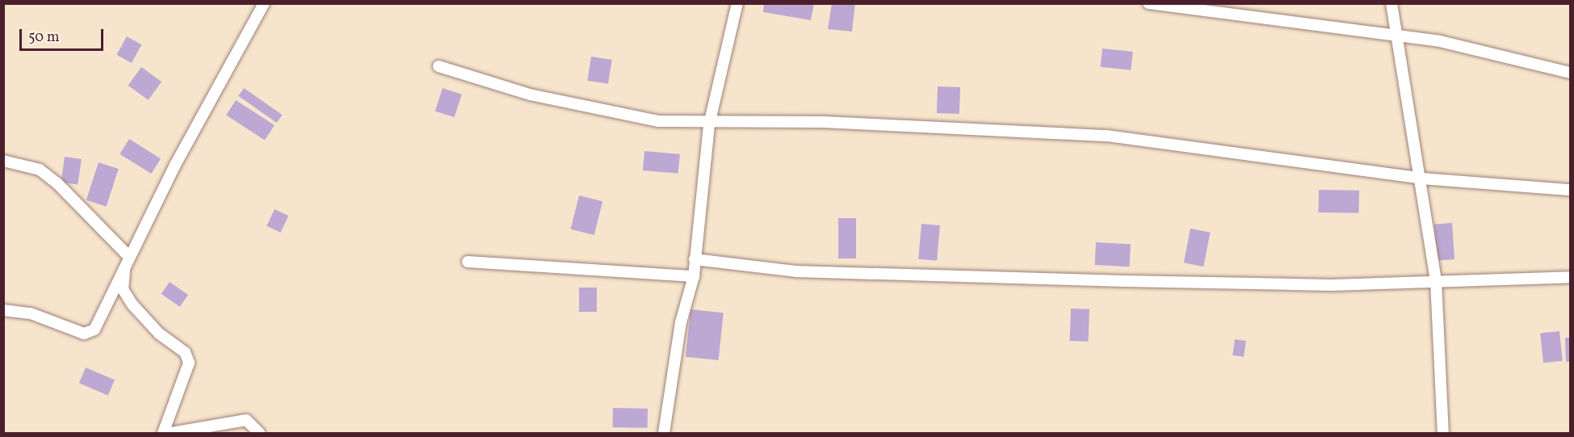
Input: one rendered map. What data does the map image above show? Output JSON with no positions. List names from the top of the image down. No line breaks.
{"scale_bar":"50 m"}
